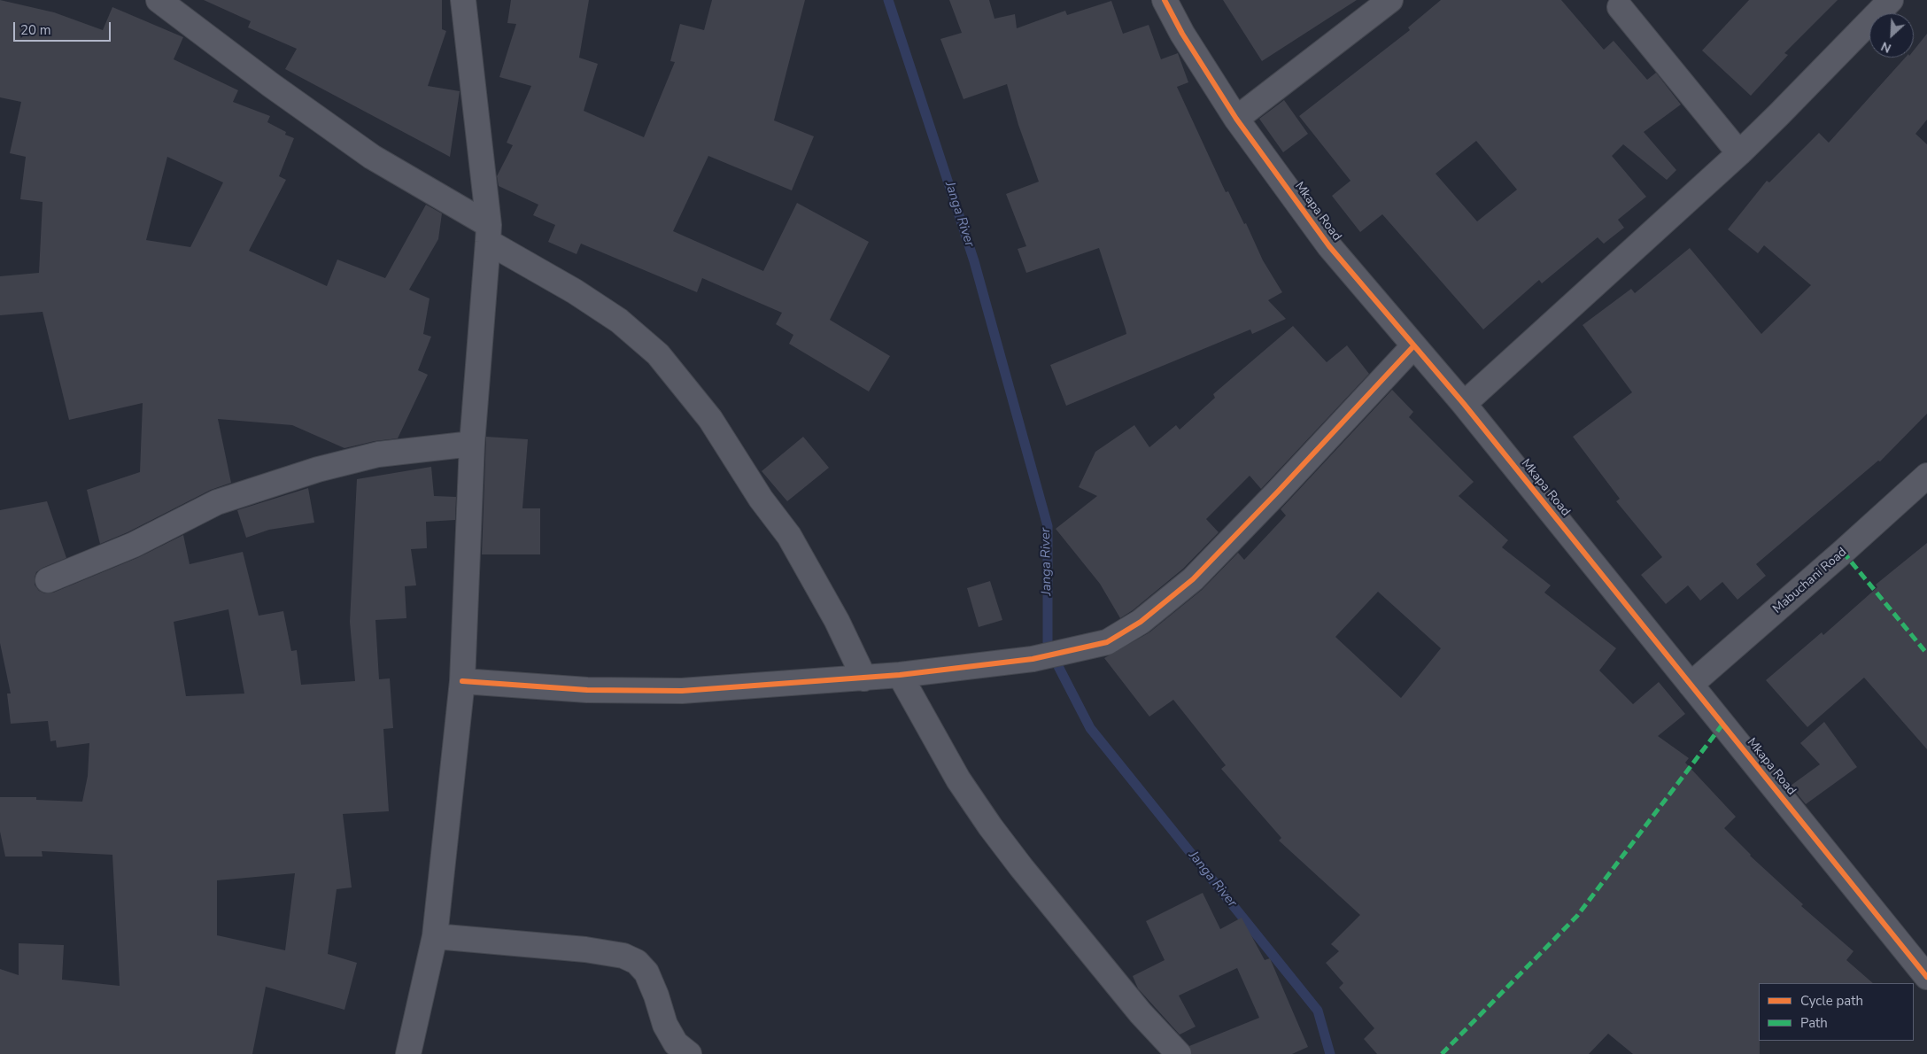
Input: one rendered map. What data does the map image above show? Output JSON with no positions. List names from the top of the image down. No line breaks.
{"streets":{"street":["Mkapa Road","Mabuchani Road"]},"crossings":[["Mkapa Road","Mabuchani Road"]],"water":["Janga River"],"legend":["Cycle path","Path"],"scale_bar":"20 m","north":"bottom left"}
